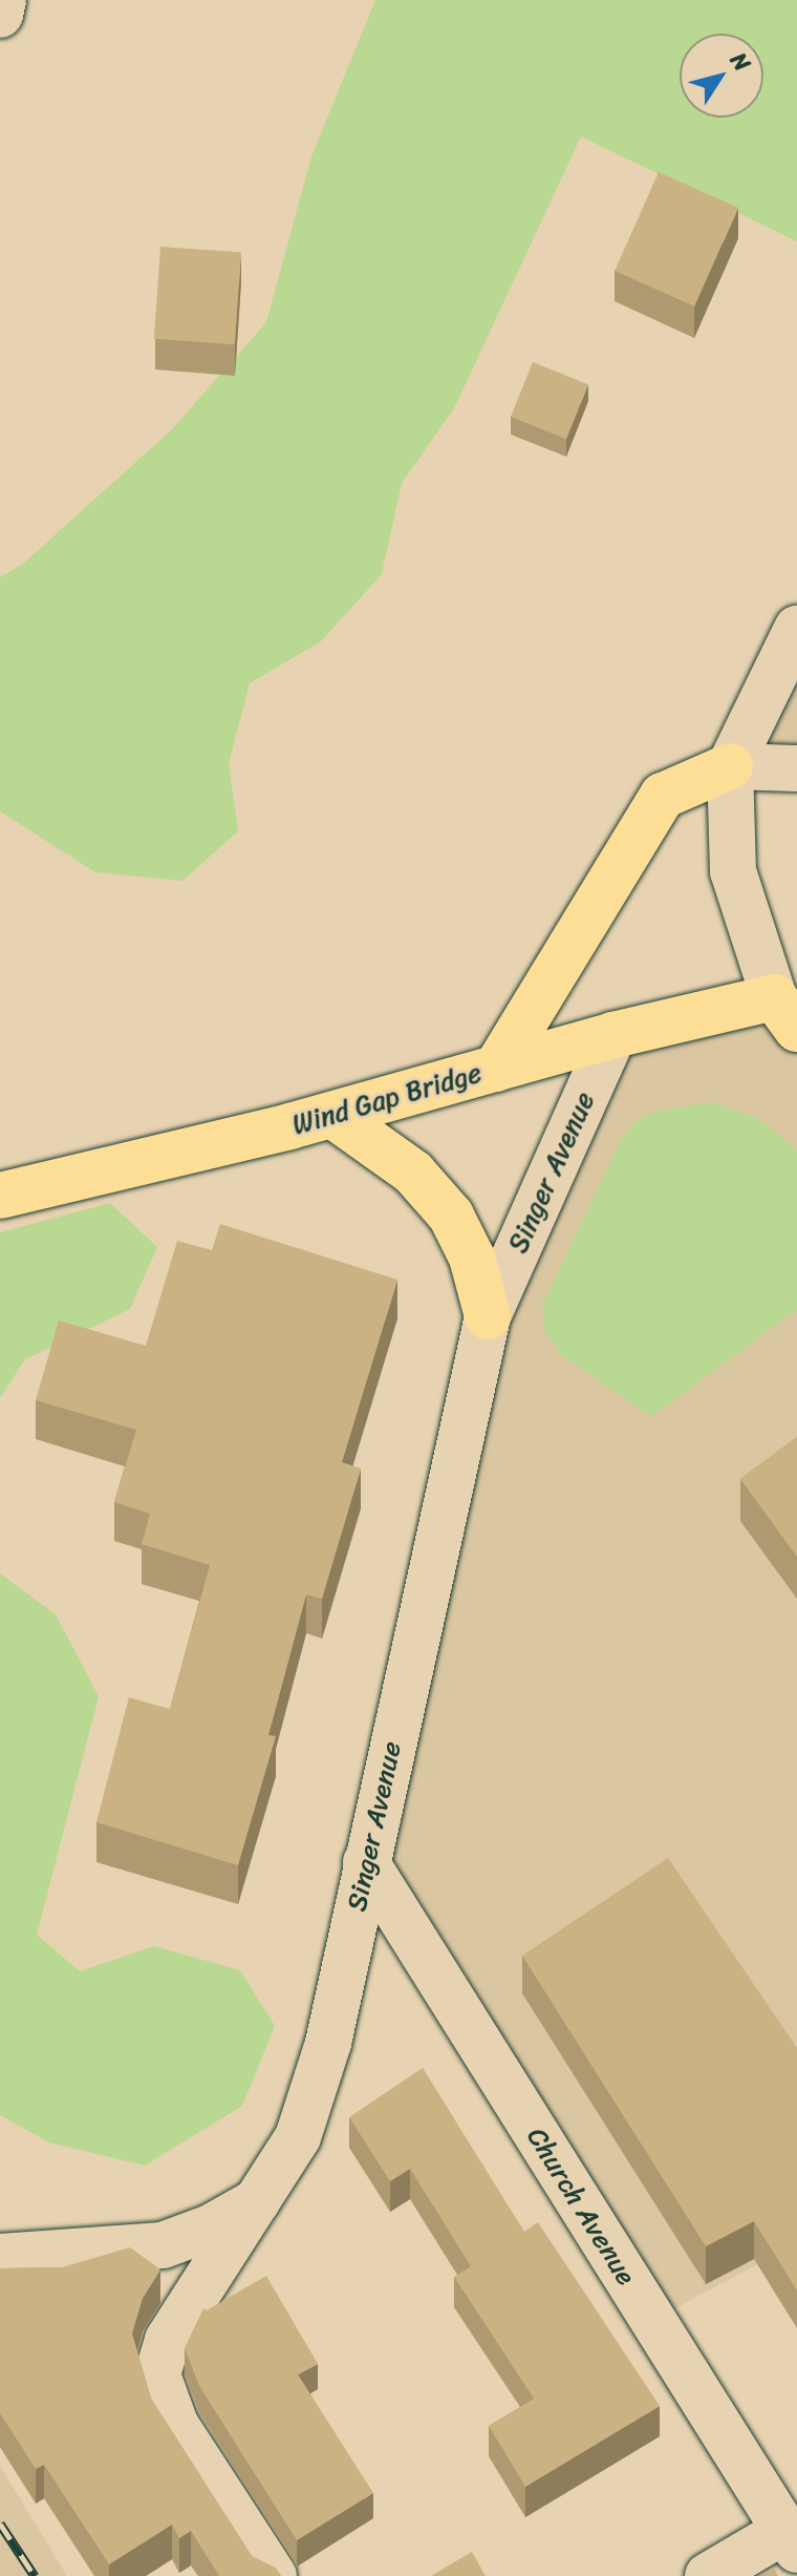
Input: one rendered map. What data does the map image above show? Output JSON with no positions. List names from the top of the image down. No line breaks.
{"streets":{"main road":["Wind Gap Bridge"],"street":["Singer Avenue","Church Avenue"]},"crossings":[["Wind Gap Bridge","Singer Avenue"],["Singer Avenue","Church Avenue"]],"north":"top right"}
